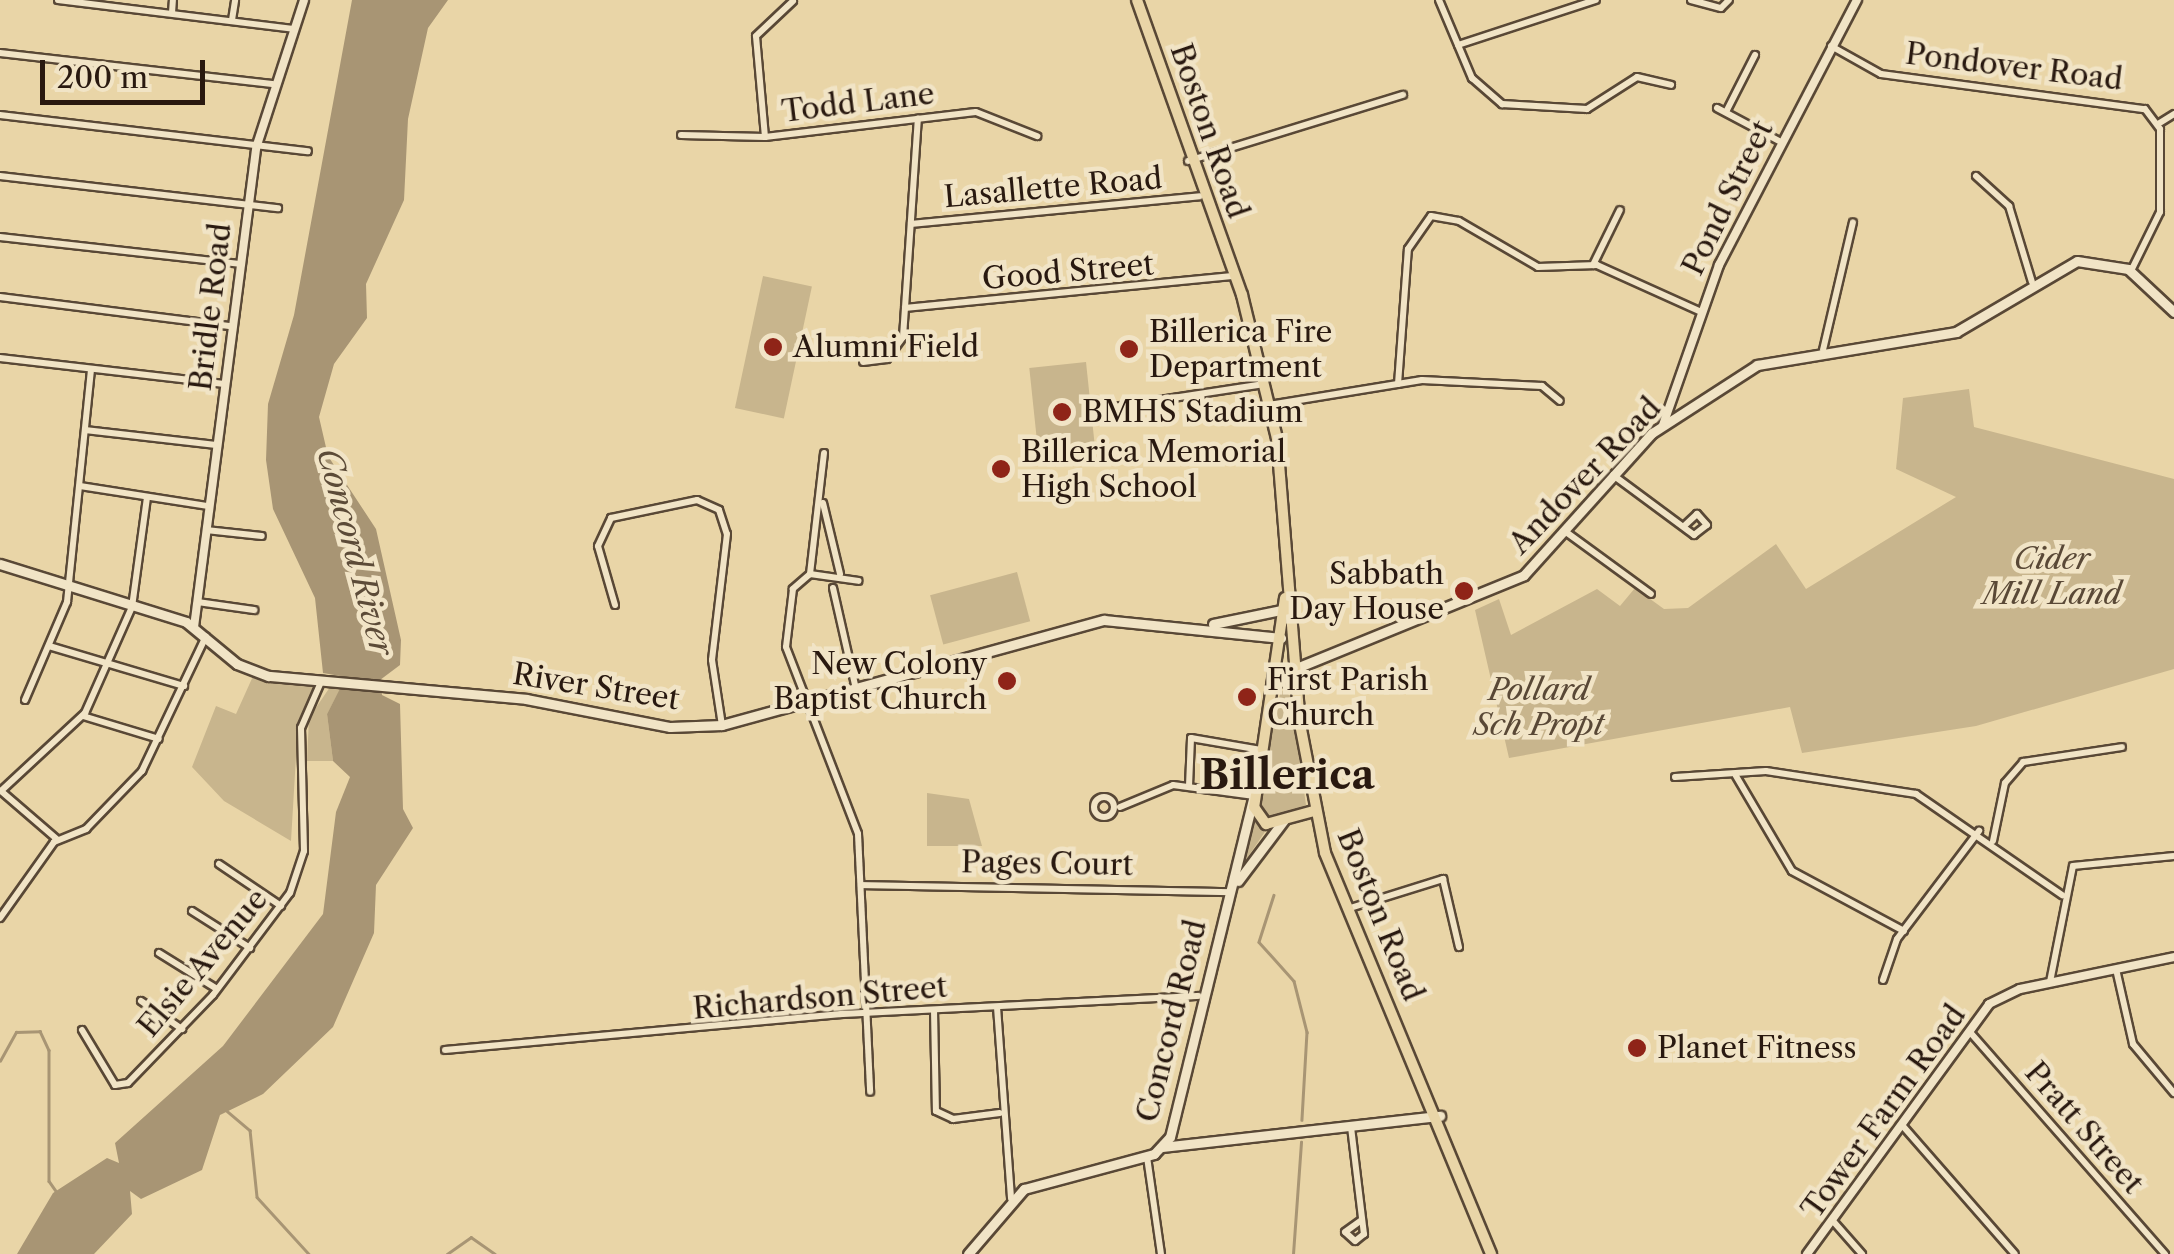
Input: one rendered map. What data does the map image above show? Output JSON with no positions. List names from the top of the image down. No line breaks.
{"streets":{"main road":["Boston Road","Andover Road","River Street","Concord Road"],"street":["Pondover Road","Todd Lane","Lasallette Road","Pond Street","Good Street","Bridle Road","Pages Court","Elsie Avenue","Richardson Street","Tower Farm Road","Pratt Street"]},"crossings":[["Pondover Road","Pond Street"],["Boston Road","Lasallette Road"],["Boston Road","Good Street"],["Boston Road","Andover Road"],["Boston Road","River Street"],["Boston Road","Concord Road"],["Pond Street","Andover Road"],["Bridle Road","River Street"],["River Street","Elsie Avenue"],["River Street","Concord Road"],["Pages Court","Concord Road"],["Richardson Street","Concord Road"],["Tower Farm Road","Pratt Street"]],"districts":["Billerica"],"water":["Concord River"],"parks":["Cider Mill Land","Pollard Sch Propt"],"places":["Alumni Field","Billerica Fire Department","BMHS Stadium","Billerica Memorial High School","Sabbath Day House","New Colony Baptist Church","First Parish Church","Planet Fitness"],"scale_bar":"200 m"}
